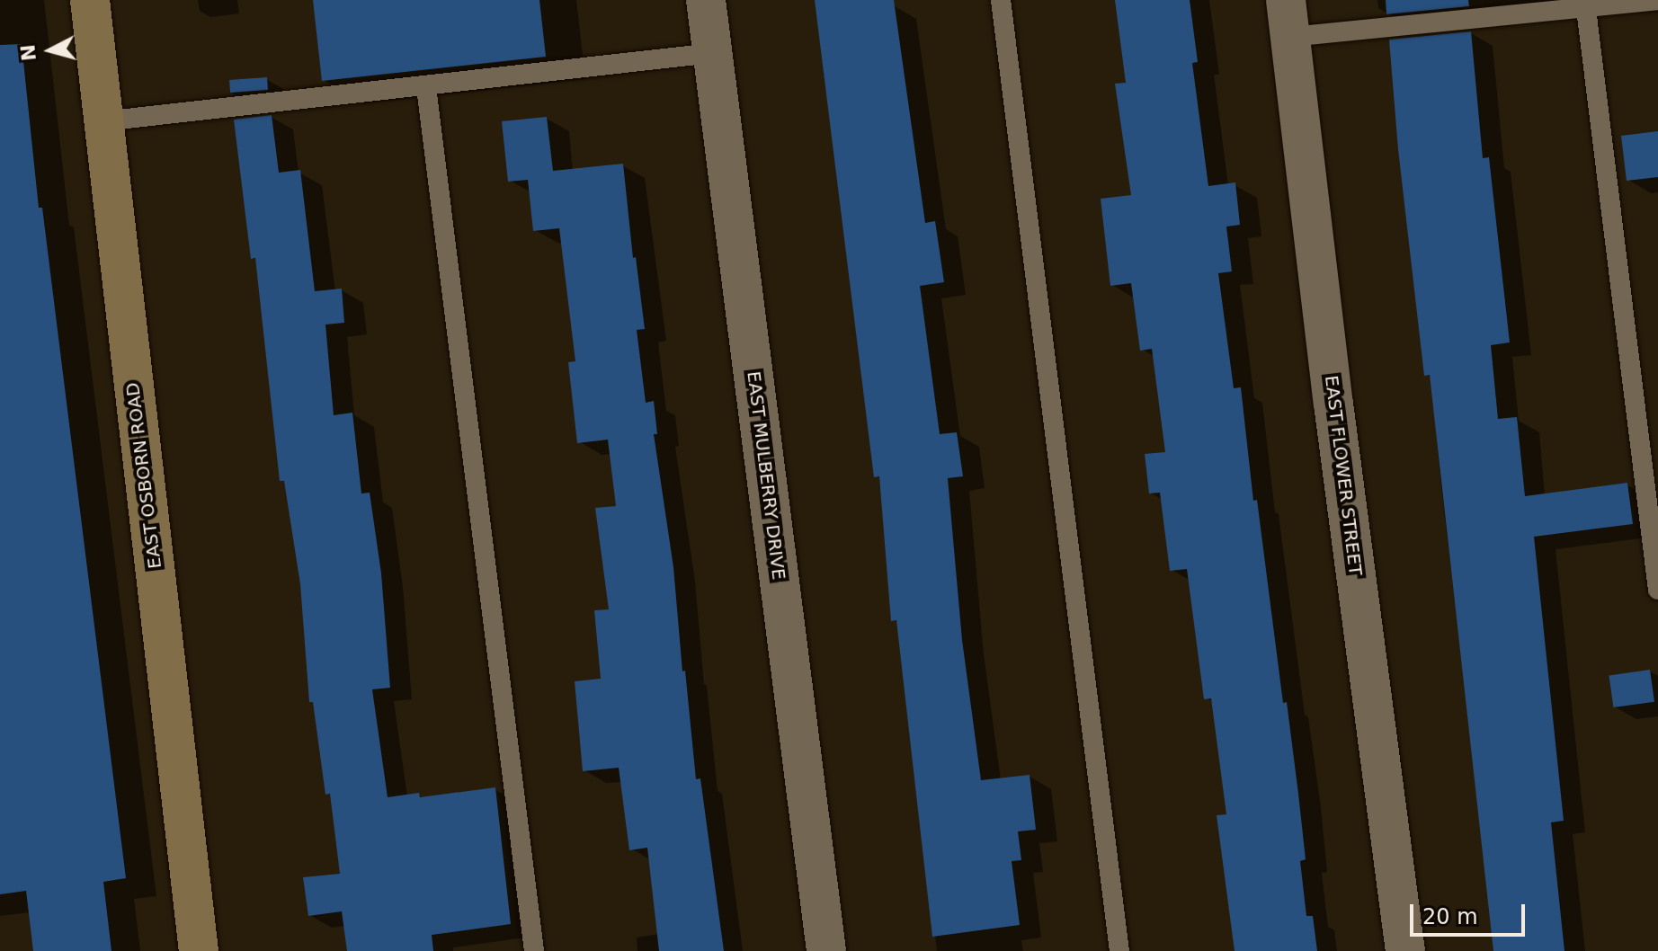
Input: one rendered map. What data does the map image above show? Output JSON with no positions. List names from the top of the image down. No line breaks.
{"streets":{"main road":["EAST OSBORN ROAD"],"street":["EAST MULBERRY DRIVE","EAST FLOWER STREET"]},"scale_bar":"20 m","north":"left"}
